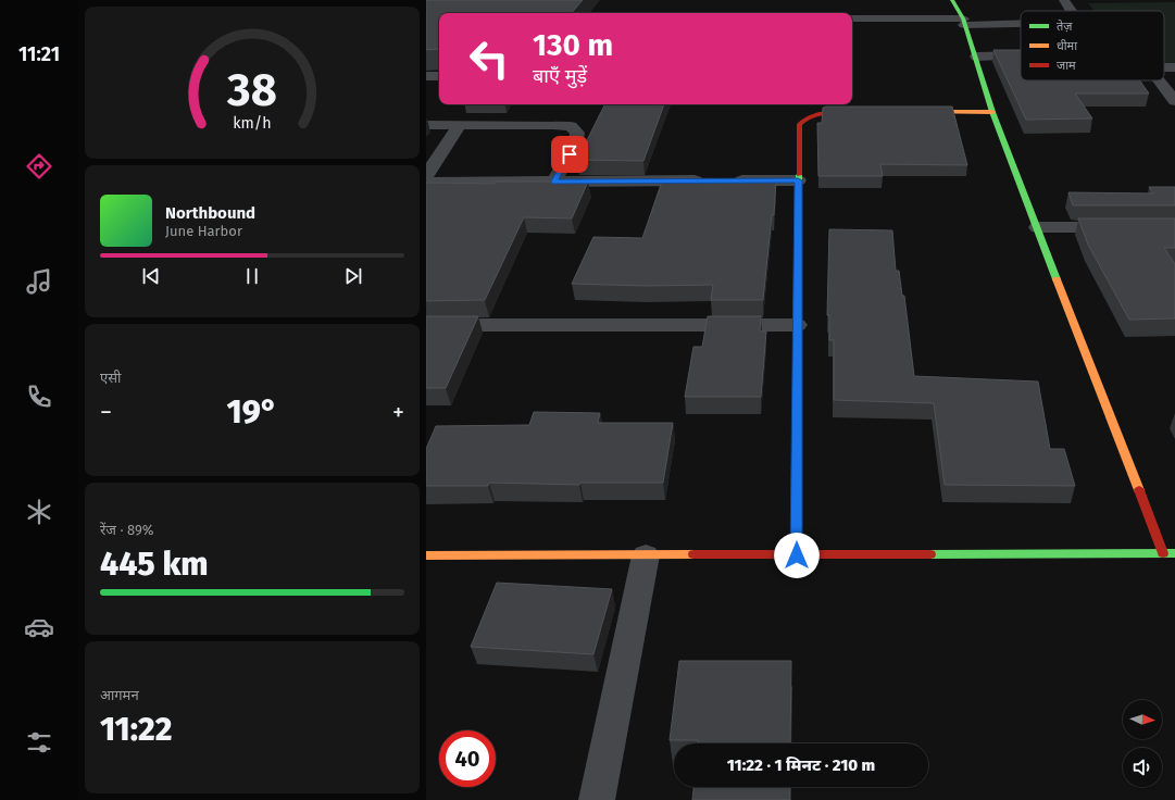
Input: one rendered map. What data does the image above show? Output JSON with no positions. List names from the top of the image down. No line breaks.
{"legend":["तेज़","धीमा","जाम"],"north":"right","page":{"tabs":"11:21","turn":["130 m","बाएँ मुड़ें"],"song":["Northbound","June Harbor"],"tile":["एसी",["रेंज · 89%","445 km"],["आगमन","11:22"]],"heat":["−","19°","+"],"limit":"40","trip":"11:22 · 1 मिनट · 210 m","gauge":["38","km/h"]}}
